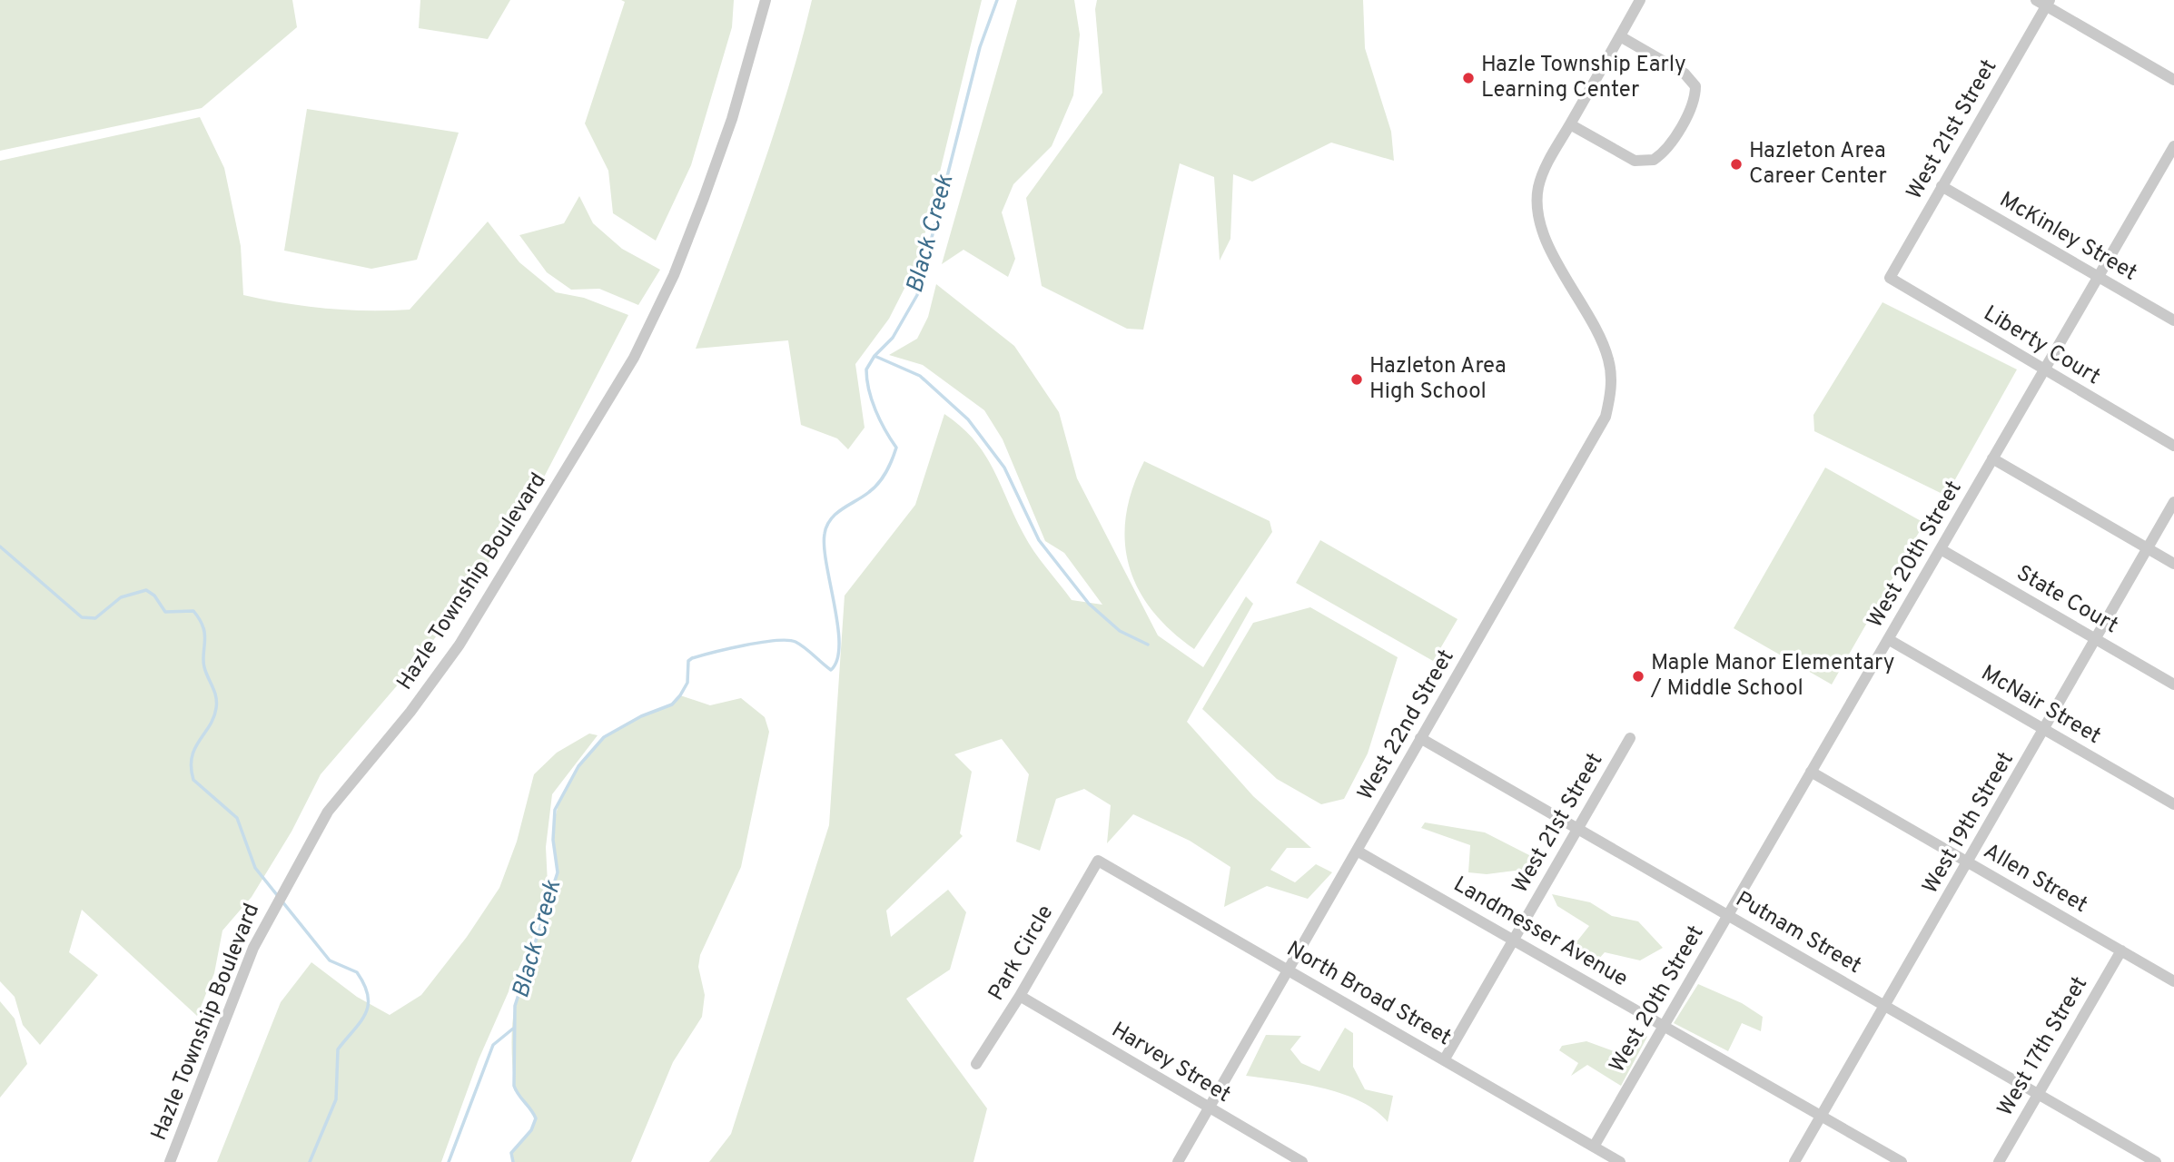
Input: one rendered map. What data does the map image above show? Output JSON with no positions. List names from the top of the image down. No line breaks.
{"streets":{"street":["West 21st Street","McKinley Street","Liberty Court","West 20th Street","Hazle Township Boulevard","State Court","McNair Street","West 22nd Street","West 19th Street","Allen Street","Landmesser Avenue","Putnam Street","Park Circle","North Broad Street","West 17th Street","Harvey Street"]},"crossings":[["West 21st Street","McKinley Street"],["West 21st Street","Liberty Court"],["West 21st Street","Landmesser Avenue"],["West 21st Street","Putnam Street"],["West 21st Street","North Broad Street"],["McKinley Street","West 20th Street"],["Liberty Court","West 20th Street"],["West 20th Street","State Court"],["West 20th Street","McNair Street"],["West 20th Street","Allen Street"],["West 20th Street","Landmesser Avenue"],["West 20th Street","Putnam Street"],["West 20th Street","North Broad Street"],["State Court","West 19th Street"],["McNair Street","West 19th Street"],["West 22nd Street","Landmesser Avenue"],["West 22nd Street","Putnam Street"],["West 22nd Street","North Broad Street"],["West 22nd Street","Harvey Street"],["West 19th Street","Allen Street"],["West 19th Street","Landmesser Avenue"],["West 19th Street","Putnam Street"],["Allen Street","West 17th Street"],["Putnam Street","West 17th Street"],["Park Circle","North Broad Street"],["Park Circle","Harvey Street"]],"water":["Black Creek"],"places":["Hazle Township Early Learning Center","Hazleton Area Career Center","Hazleton Area High School","Maple Manor Elementary / Middle School"]}
